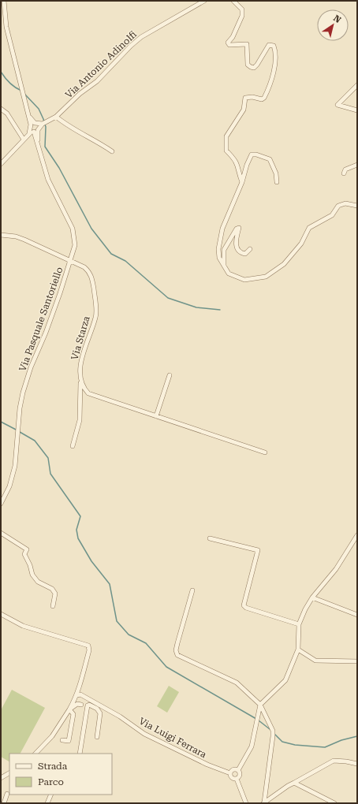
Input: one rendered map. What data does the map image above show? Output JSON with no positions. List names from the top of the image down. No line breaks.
{"streets":{"street":["Via Antonio Adinolfi","Via Pasquale Santoriello","Via Starza","Via Luigi Ferrara"]},"crossings":[["Via Antonio Adinolfi","Via Pasquale Santoriello"],["Via Pasquale Santoriello","Via Starza"]],"legend":["Strada","Parco"],"north":"top right"}
